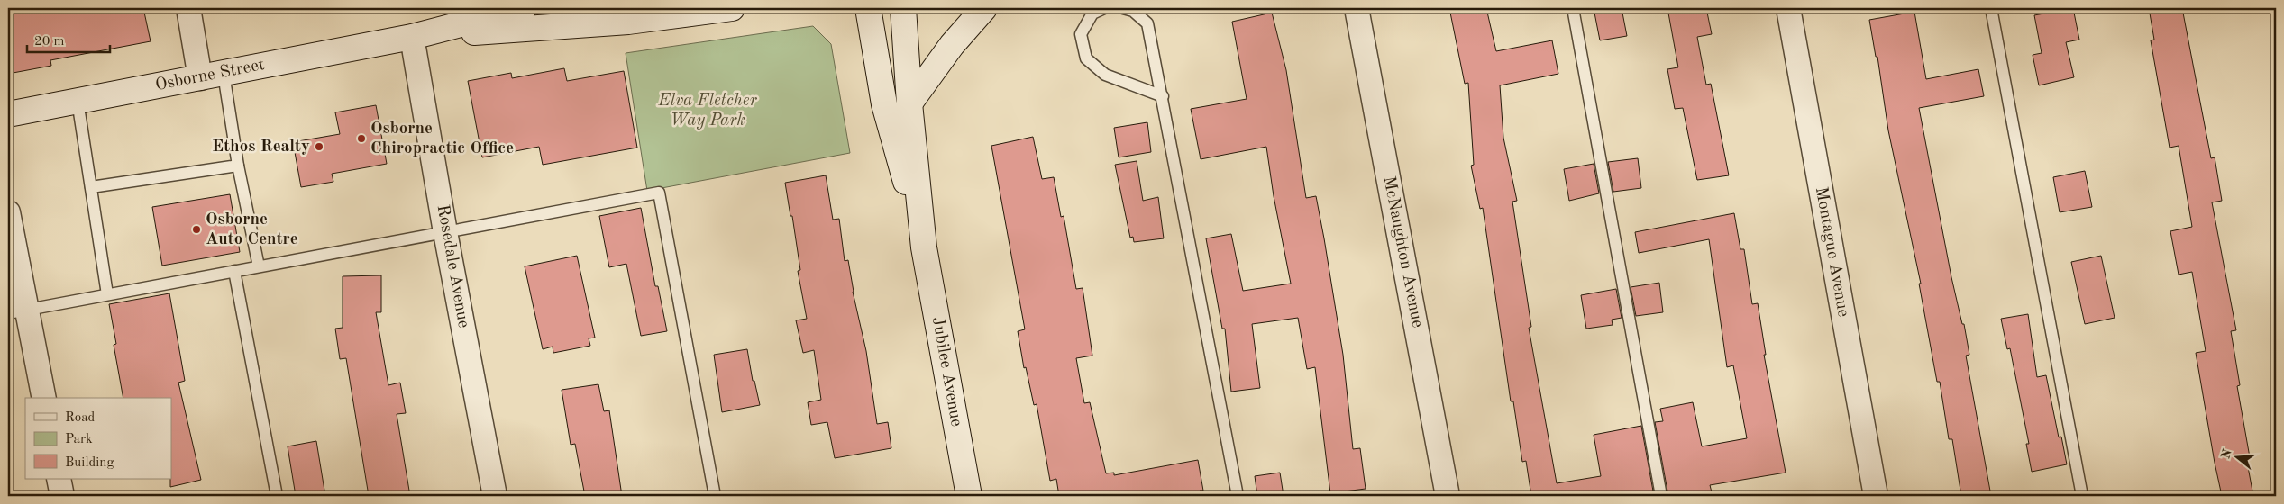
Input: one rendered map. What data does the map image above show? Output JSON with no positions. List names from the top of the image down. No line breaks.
{"streets":{"main road":["Osborne Street","Jubilee Avenue"],"street":["McNaughton Avenue","Montague Avenue","Rosedale Avenue"]},"crossings":[["Osborne Street","Rosedale Avenue"]],"parks":["Elva Fletcher Way Park"],"places":["Osborne Chiropractic Office","Ethos Realty","Osborne Auto Centre"],"legend":["Road","Park","Building"],"scale_bar":"20 m","north":"left"}
